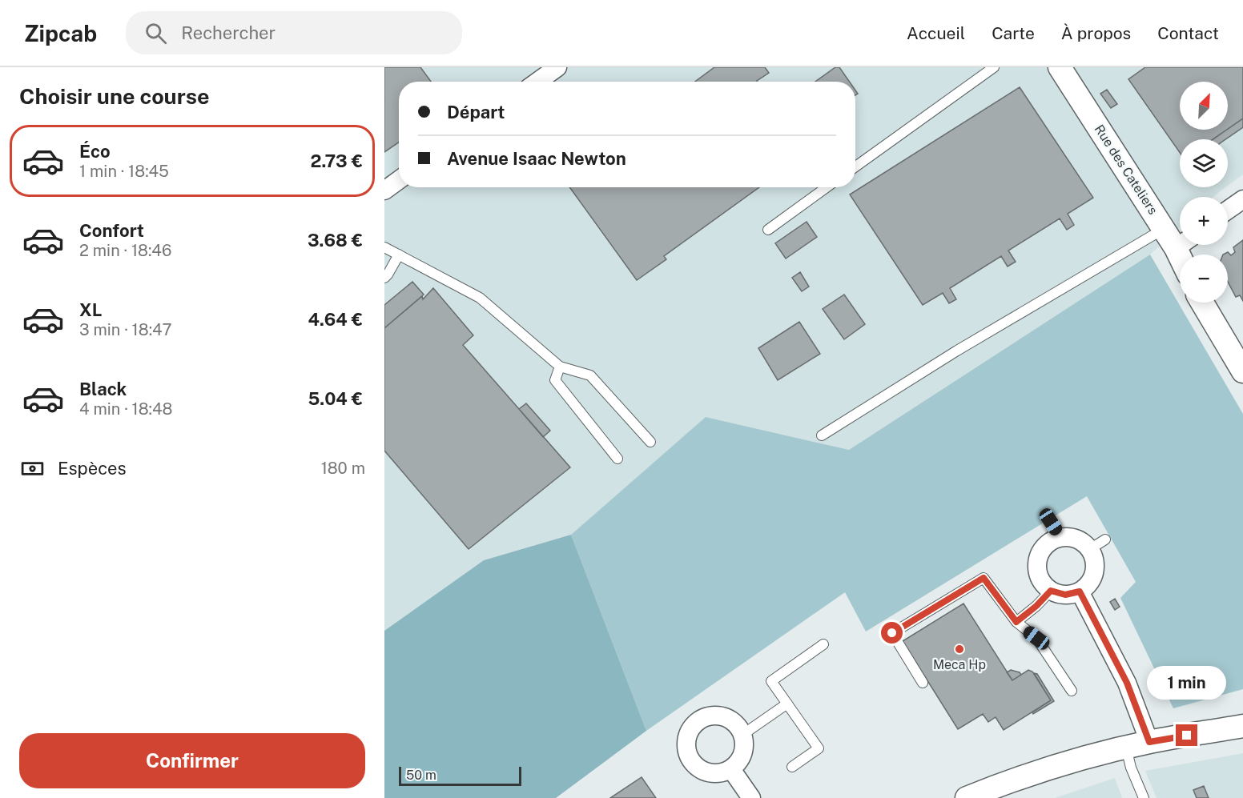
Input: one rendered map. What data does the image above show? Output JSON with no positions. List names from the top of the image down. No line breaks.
{"streets":{"street":["Rue des Cateliers"]},"places":["Meca Hp"],"scale_bar":"50 m","north":"top right","page":{"header":"Zipcab","search":"Rechercher","nav":["Accueil","Carte","À propos","Contact"],"heading":"Choisir une course","map_buttons":["+","−"],"banner":["Départ","Avenue Isaac Newton"],"list":[{"name":"Éco","note":"1 min · 18:45","value":"2.73 €"},{"name":"Confort","note":"2 min · 18:46","value":"3.68 €"},{"name":"XL","note":"3 min · 18:47","value":"4.64 €"},{"name":"Black","note":"4 min · 18:48","value":"5.04 €"}],"pay":["Espèces","180 m"],"bubble":"1 min","buttons":"Confirmer","scale":"50 m"}}
